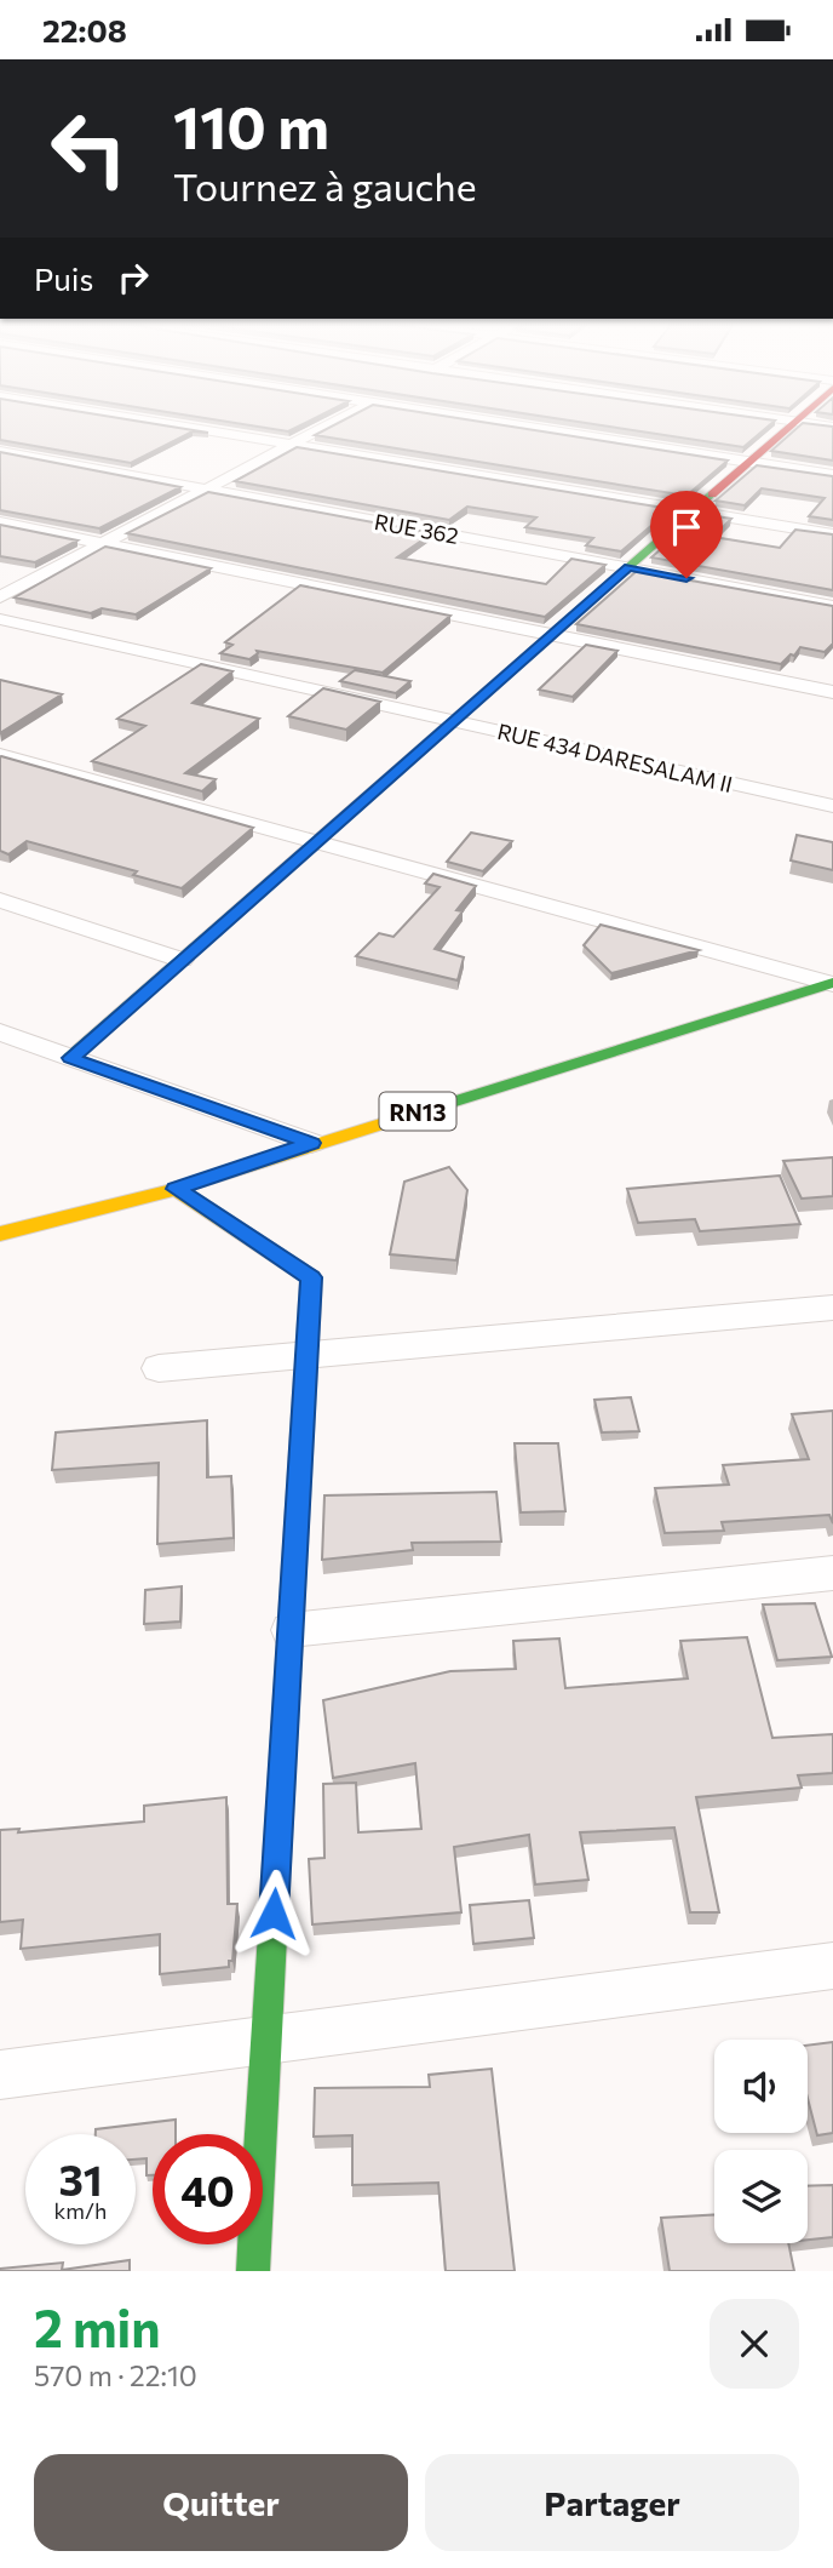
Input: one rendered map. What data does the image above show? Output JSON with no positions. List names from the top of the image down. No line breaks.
{"streets":{"street":["RUE 362","RUE 434 DARESALAM II","RN13"]},"page":{"status":"22:08","turn":["110 m","Tournez à gauche"],"then":"Puis","speed":"31 km/h","limit":"40","heading":["2 min","570 m · 22:10"],"buttons":["Quitter","Partager"]}}
